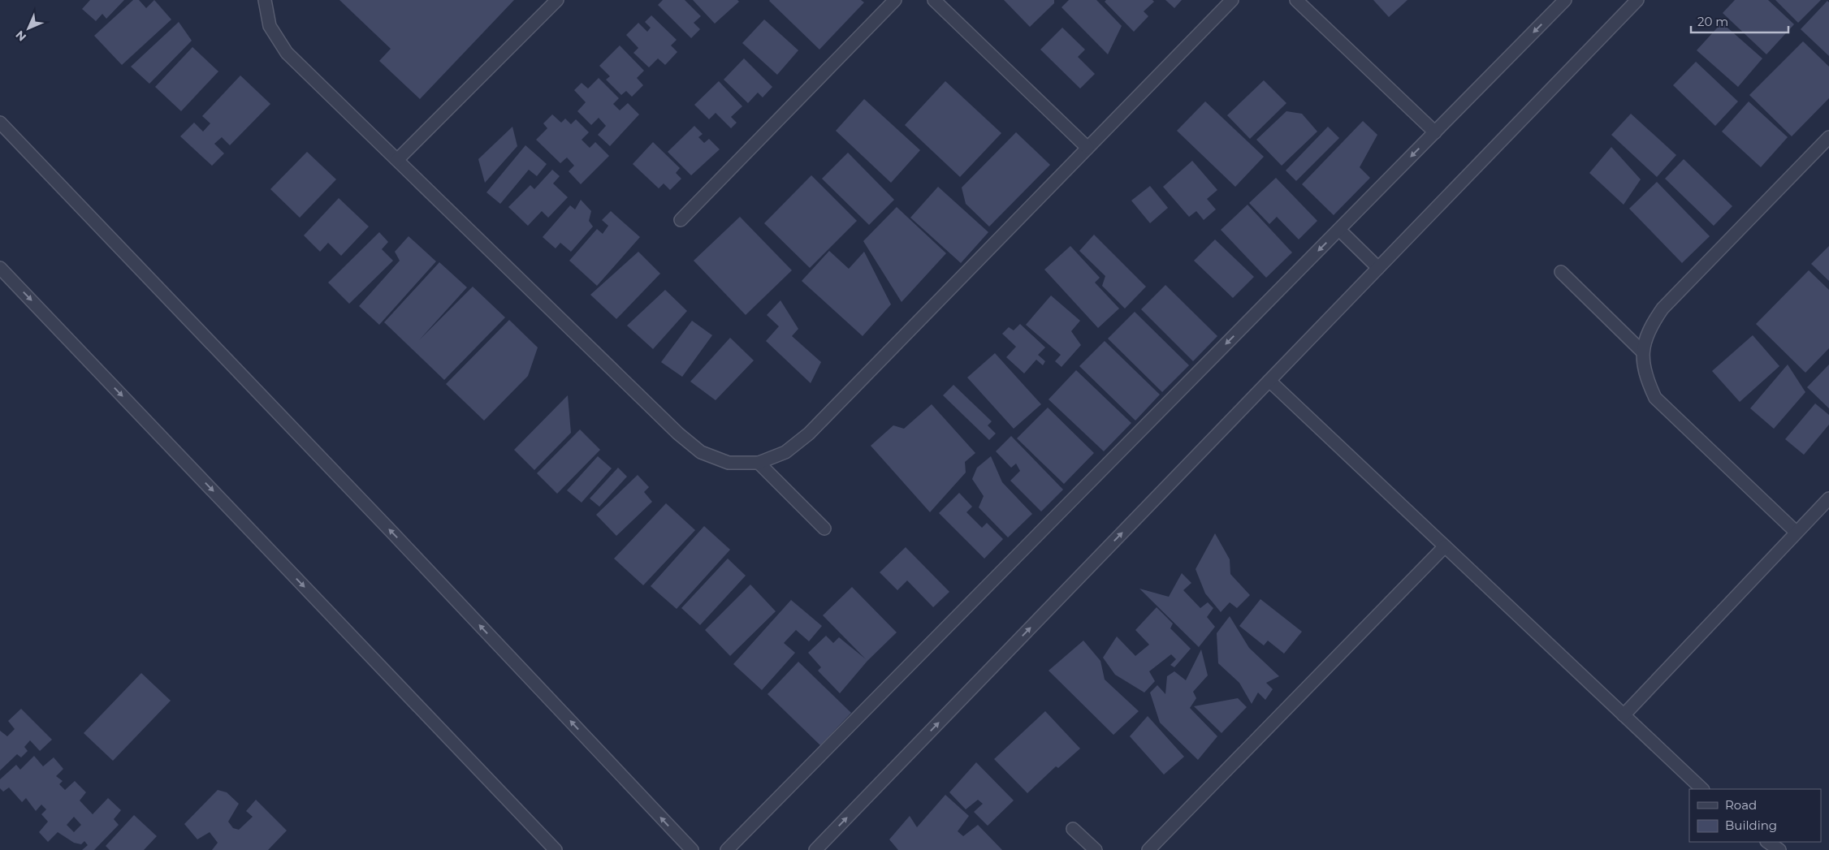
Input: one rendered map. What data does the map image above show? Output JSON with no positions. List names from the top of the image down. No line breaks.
{"legend":["Road","Building"],"scale_bar":"20 m","north":"bottom left"}
